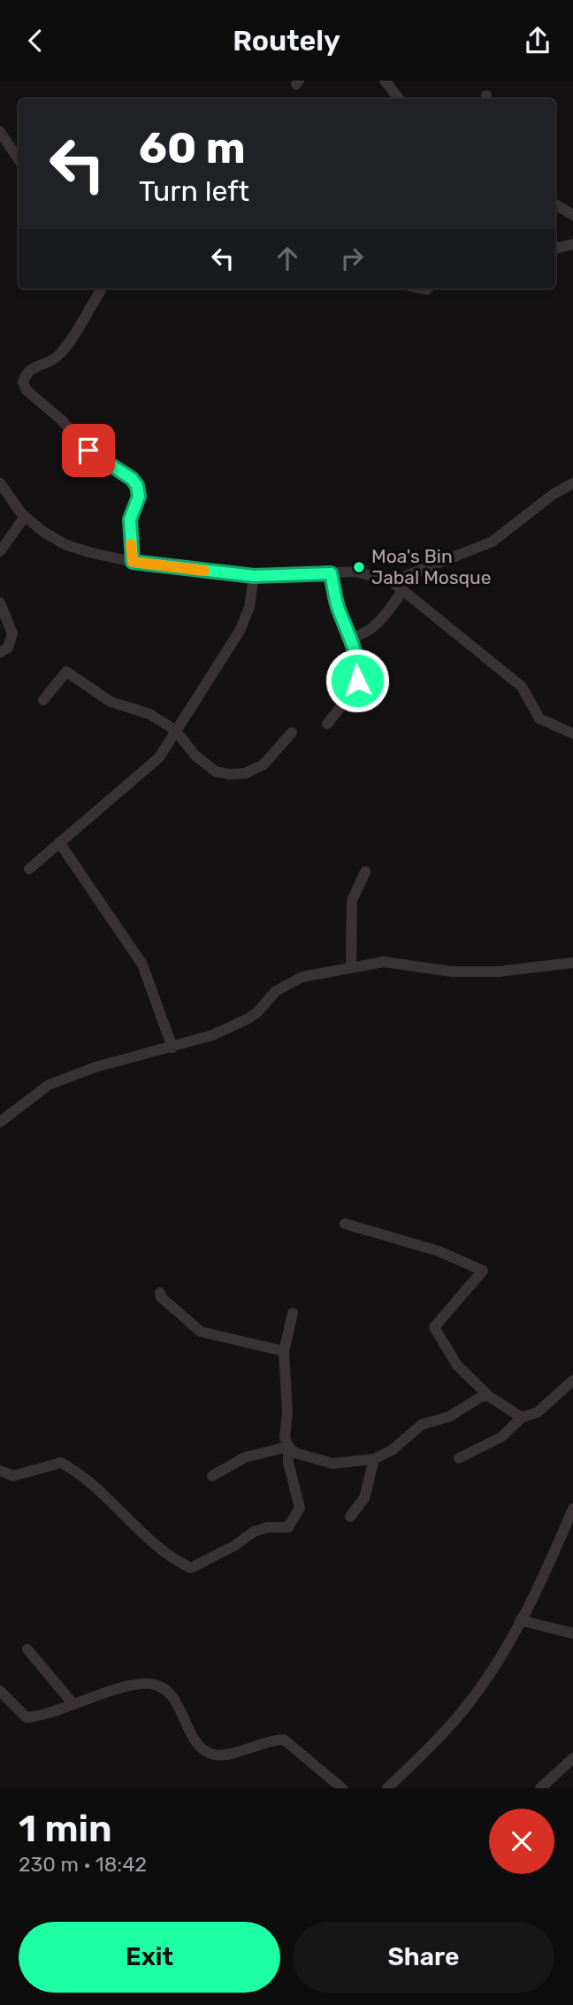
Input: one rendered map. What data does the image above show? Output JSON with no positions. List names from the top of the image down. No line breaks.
{"places":["Moa's Bin Jabal Mosque"],"page":{"header":"Routely","turn":["60 m","Turn left"],"heading":["1 min","230 m · 18:42"],"buttons":["Exit","Share"]}}
